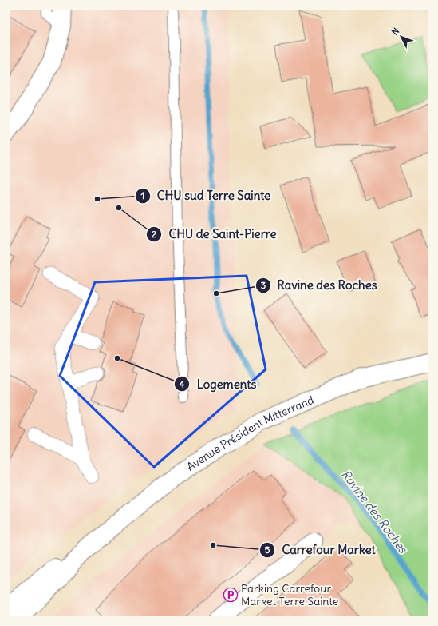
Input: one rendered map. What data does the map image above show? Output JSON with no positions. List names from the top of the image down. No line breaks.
{"streets":{"main road":["Avenue Président Mitterrand"]},"water":["Ravine des Roches"],"places":{"other":["CHU sud Terre Sainte","CHU de Saint-Pierre","Ravine des Roches","Logements","Carrefour Market"],"parking":["Parking Carrefour Market Terre Sainte"]},"north":"top left"}
